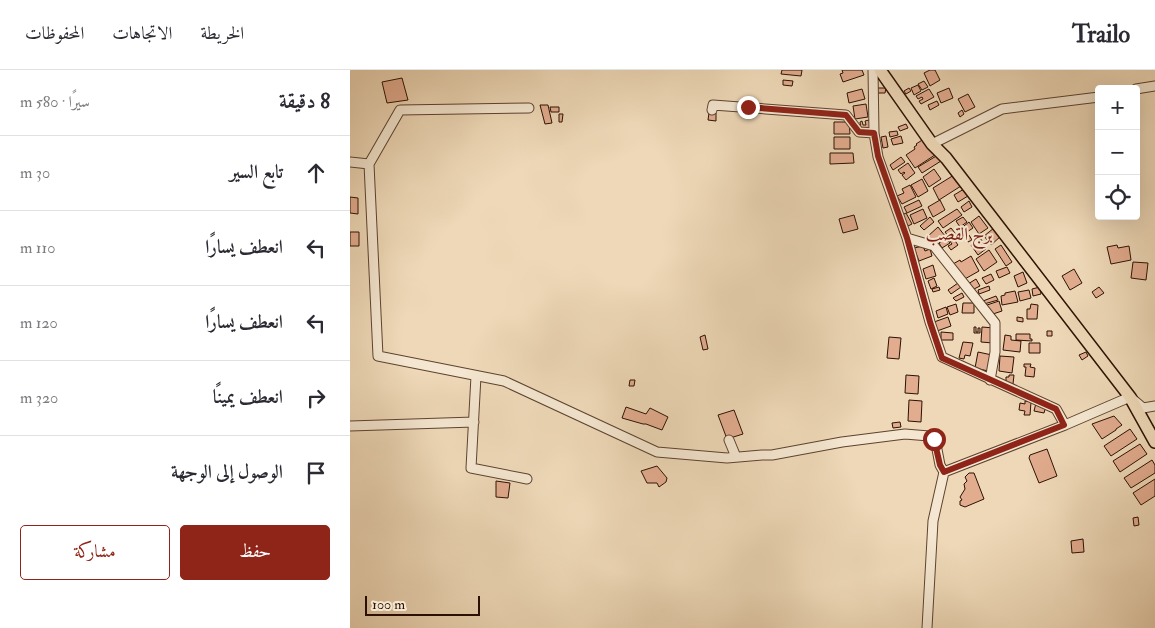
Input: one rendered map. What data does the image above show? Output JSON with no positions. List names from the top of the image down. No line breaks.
{"districts":["برج القصب"],"scale_bar":"100 m","page":{"header":"Trailo","nav":["الخريطة","الاتجاهات","المحفوظات"],"heading":["8 دقيقة","سيرًا · 580 m"],"map_buttons":["+","−"],"list":[["تابع السير","30 m"],["انعطف يسارًا","110 m"],["انعطف يسارًا","120 m"],["انعطف يمينًا","320 m"],"الوصول إلى الوجهة"],"buttons":["حفظ","مشاركة"],"scale":"100 m"}}
